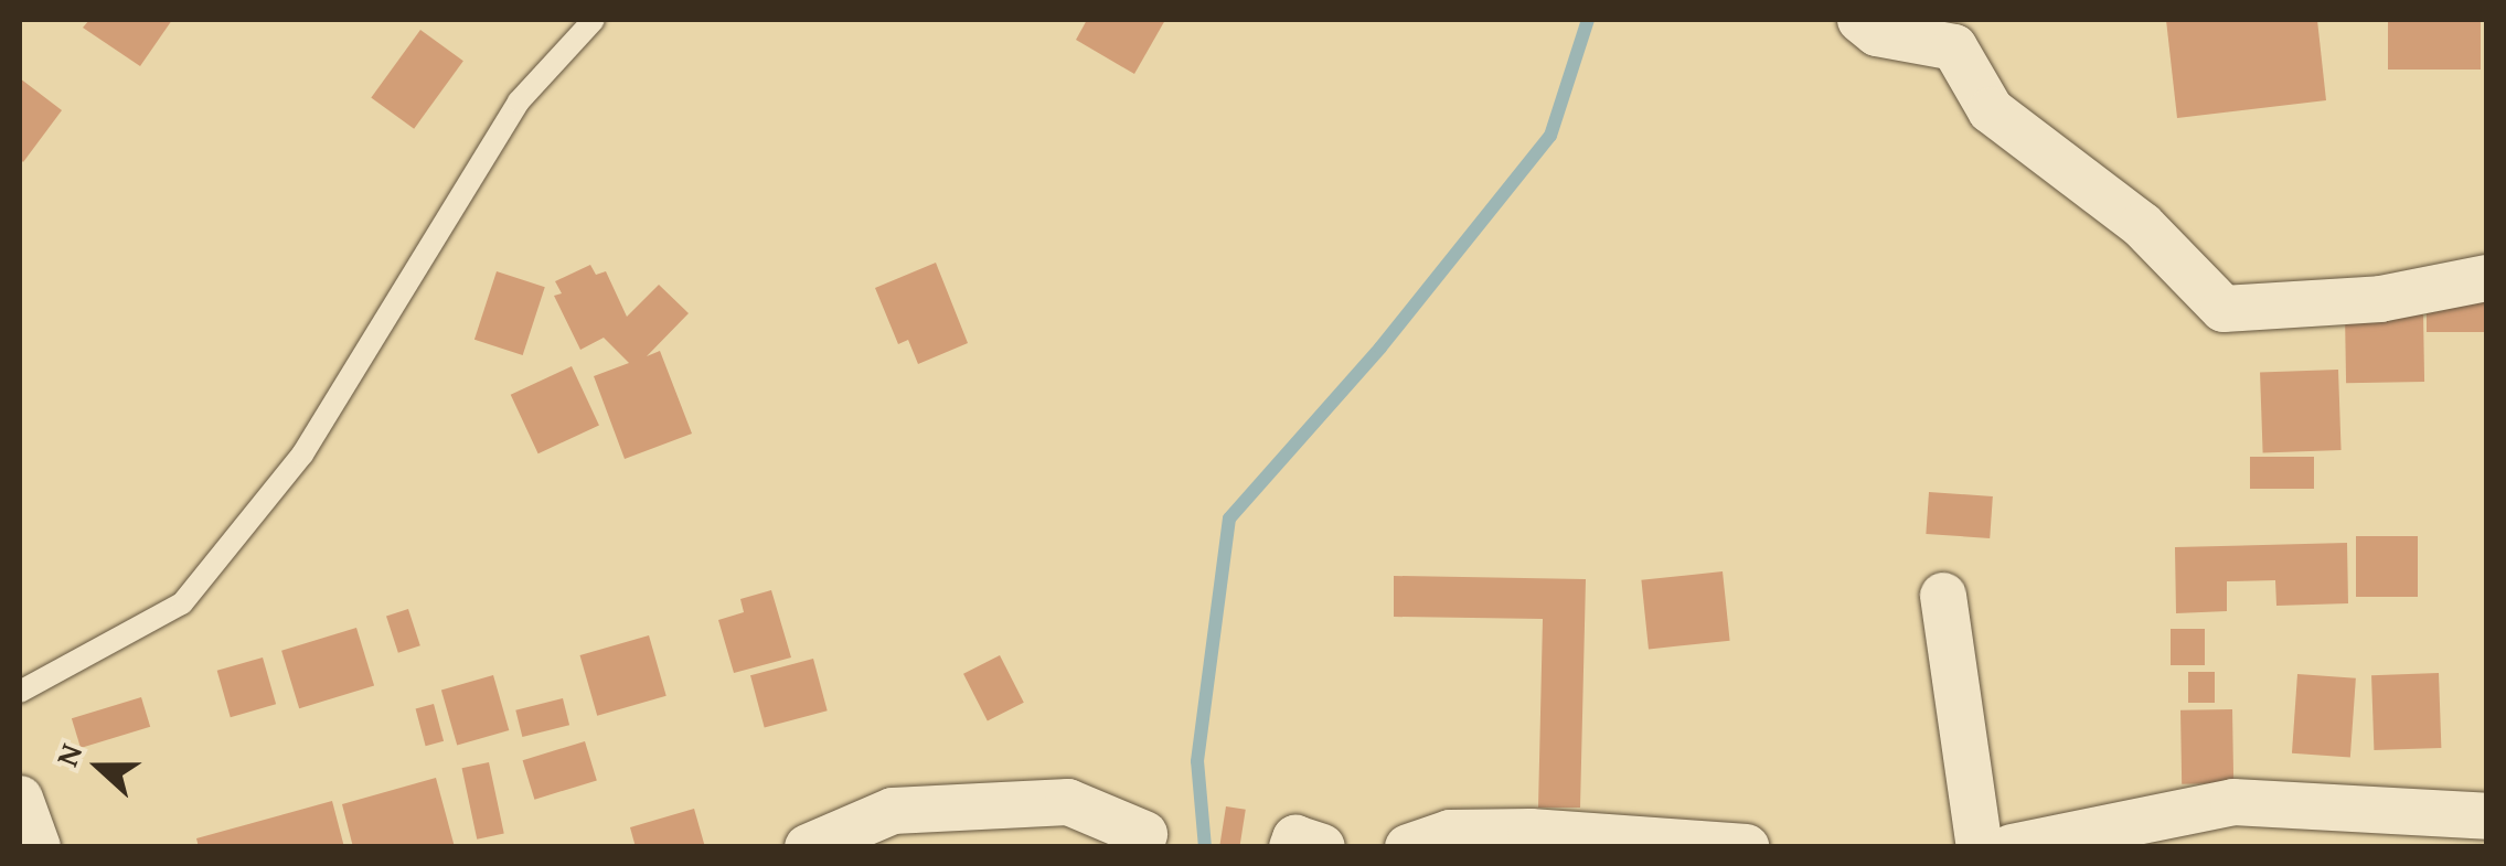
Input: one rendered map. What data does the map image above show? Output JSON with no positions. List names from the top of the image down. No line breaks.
{"north":"left"}
